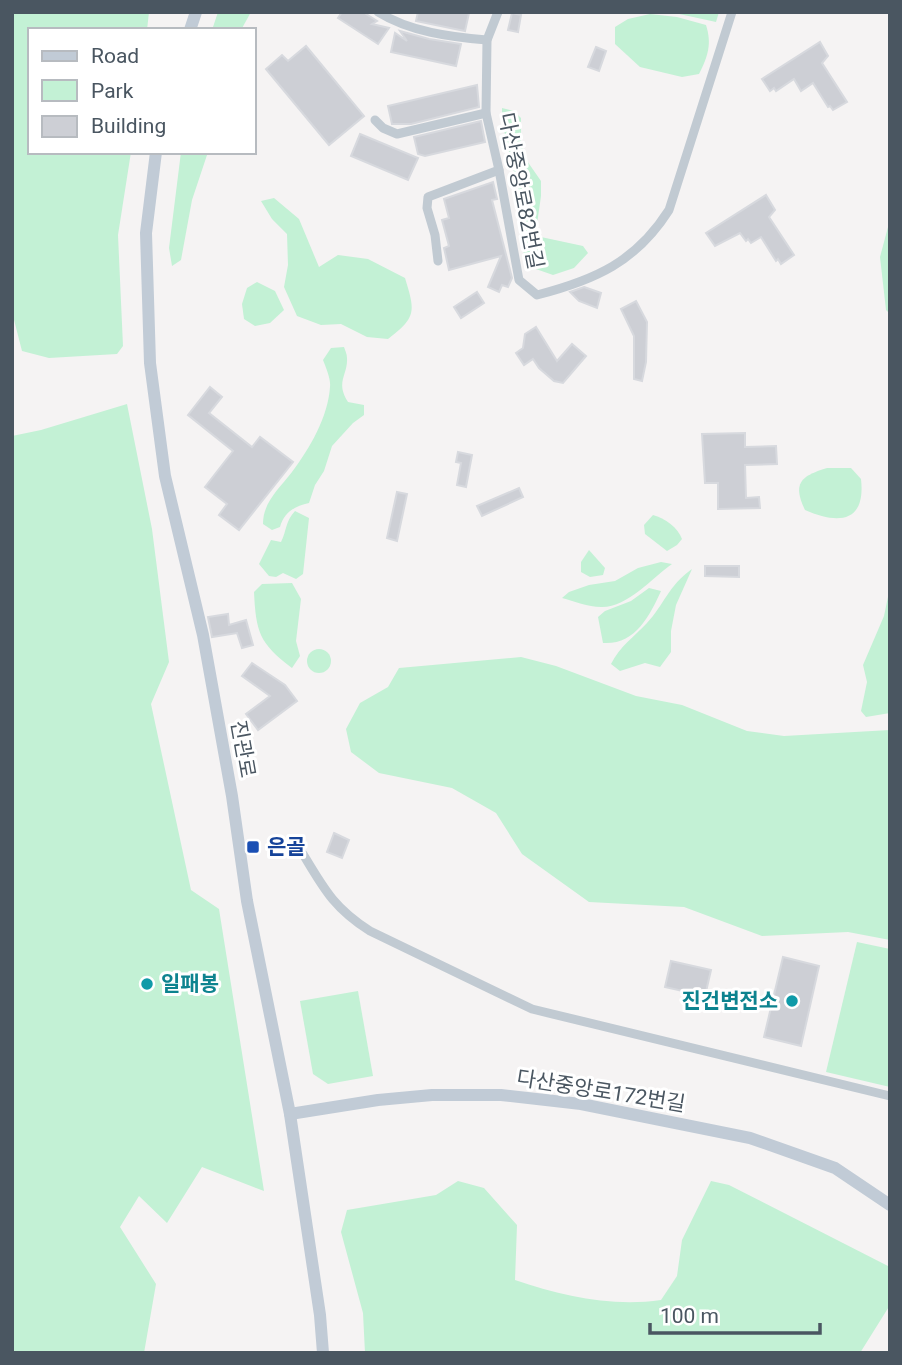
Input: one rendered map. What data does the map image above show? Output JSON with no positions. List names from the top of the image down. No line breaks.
{"streets":{"main road":["진관로","다산중앙로172번길"],"street":["다산중앙로82번길"]},"crossings":[["진관로","다산중앙로172번길"]],"places":{"transit":["은골"],"other":["일패봉","진건변전소"]},"legend":["Road","Park","Building"],"scale_bar":"100 m"}
